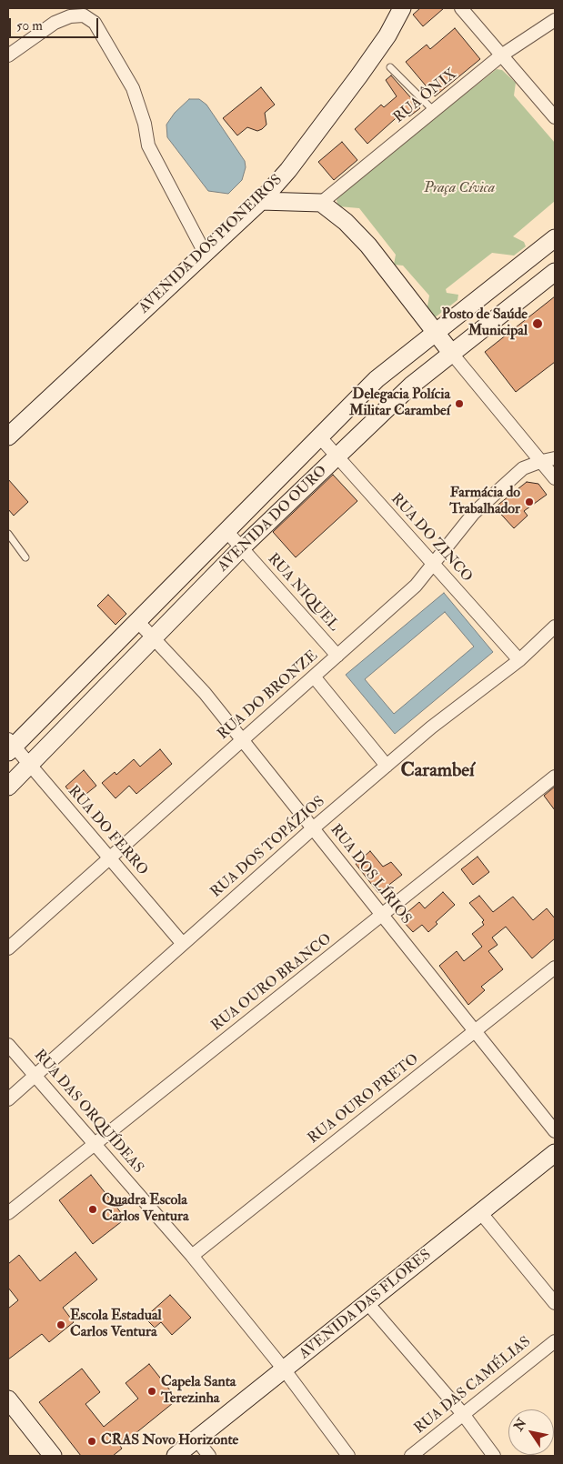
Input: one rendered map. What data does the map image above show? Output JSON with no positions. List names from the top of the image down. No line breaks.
{"streets":{"street":["RUA ÔNIX","AVENIDA DOS PIONEIROS","AVENIDA DO OURO","RUA DO ZINCO","RUA NIQUEL","RUA DO BRONZE","RUA DO FERRO","RUA DOS TOPÁZIOS","RUA DOS LÍRIOS","RUA OURO BRANCO","RUA OURO PRETO","RUA DAS ORQUÍDEAS","AVENIDA DAS FLORES","RUA DAS CAMÉLIAS"]},"crossings":[["AVENIDA DO OURO","RUA DO ZINCO"],["AVENIDA DO OURO","RUA NIQUEL"],["AVENIDA DO OURO","RUA DO FERRO"],["AVENIDA DO OURO","RUA DOS LÍRIOS"],["RUA DO ZINCO","RUA DO BRONZE"],["RUA DO ZINCO","RUA DOS TOPÁZIOS"],["RUA NIQUEL","RUA DO BRONZE"],["RUA DO BRONZE","RUA DO FERRO"],["RUA DO BRONZE","RUA DOS LÍRIOS"],["RUA DO FERRO","RUA DOS TOPÁZIOS"],["RUA DOS TOPÁZIOS","RUA DOS LÍRIOS"],["RUA DOS TOPÁZIOS","RUA DAS ORQUÍDEAS"],["RUA DOS LÍRIOS","RUA OURO BRANCO"],["RUA DOS LÍRIOS","RUA OURO PRETO"],["RUA OURO BRANCO","RUA DAS ORQUÍDEAS"],["RUA OURO PRETO","RUA DAS ORQUÍDEAS"],["RUA DAS ORQUÍDEAS","AVENIDA DAS FLORES"]],"districts":["Carambeí"],"parks":["Praça Cívica"],"places":["Posto de Saúde Municipal","Delegacia Polícia Militar Carambeí","Farmácia do Trabalhador","Quadra Escola Carlos Ventura","Escola Estadual Carlos Ventura","Capela Santa Terezinha","CRAS Novo Horizonte"],"scale_bar":"50 m","north":"top left"}
